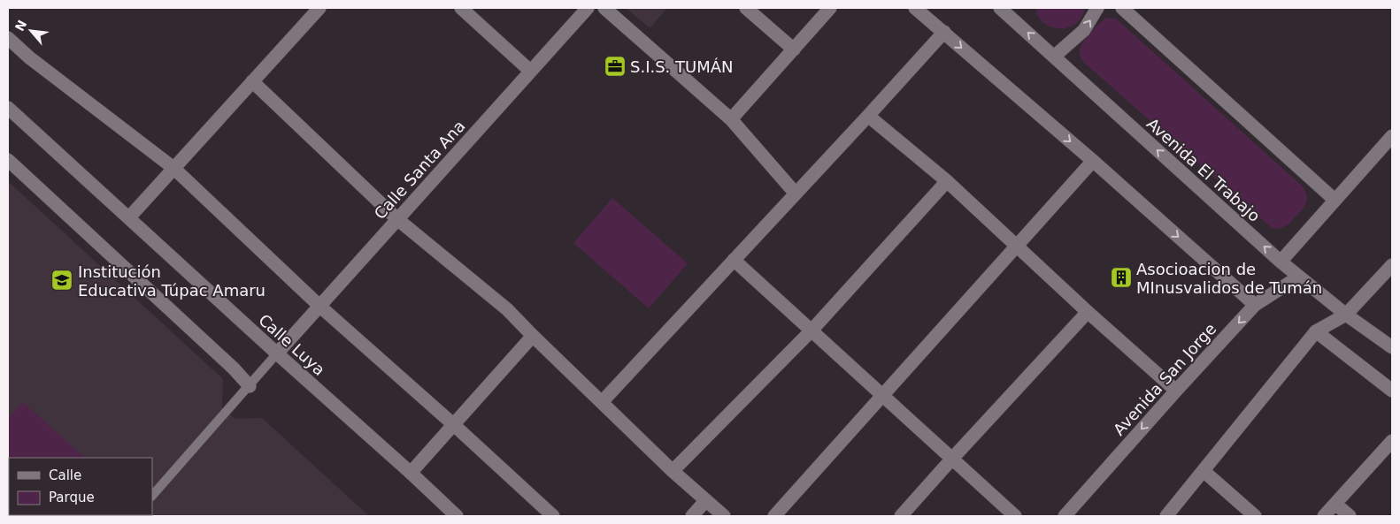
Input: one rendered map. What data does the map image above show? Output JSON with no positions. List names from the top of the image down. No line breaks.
{"streets":{"street":["Calle Santa Ana","Avenida El Trabajo","Calle Luya","Avenida San Jorge"]},"crossings":[["Calle Santa Ana","Calle Luya"],["Avenida El Trabajo","Avenida San Jorge"]],"places":{"office":["S.I.S. TUMÁN"],"building":["Asocioacion de MInusvalidos de Tumán"],"school or university":["Institución Educativa Túpac Amaru"]},"legend":["Calle","Parque"],"north":"top left"}
